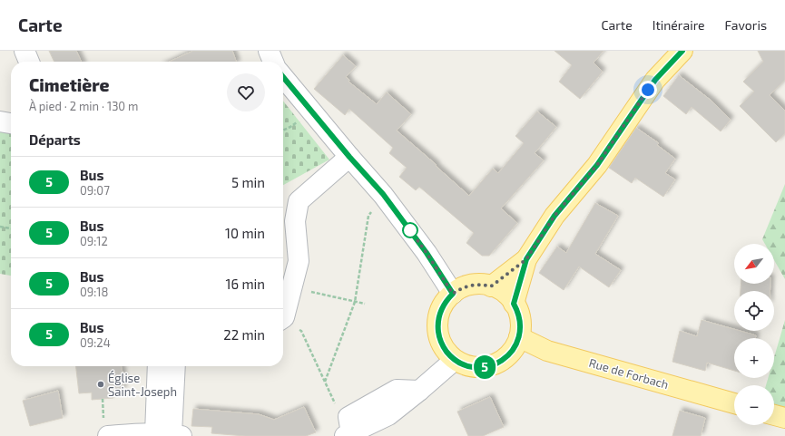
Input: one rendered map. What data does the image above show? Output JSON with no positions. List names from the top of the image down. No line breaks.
{"streets":{"main road":["Rue de Forbach"]},"places":["Église Saint-Joseph"],"lines":["bus line 5"],"north":"bottom left","page":{"header":"Carte","nav":["Carte","Itinéraire","Favoris"],"on_map":"5","heading":[["Cimetière","À pied · 2 min · 130 m"],"Départs"],"list":[{"mark":"5","name":"Bus","note":"09:07","value":"5 min"},{"mark":"5","name":"Bus","note":"09:12","value":"10 min"},{"mark":"5","name":"Bus","note":"09:18","value":"16 min"},{"mark":"5","name":"Bus","note":"09:24","value":"22 min"}],"map_buttons":["+","−"]}}
